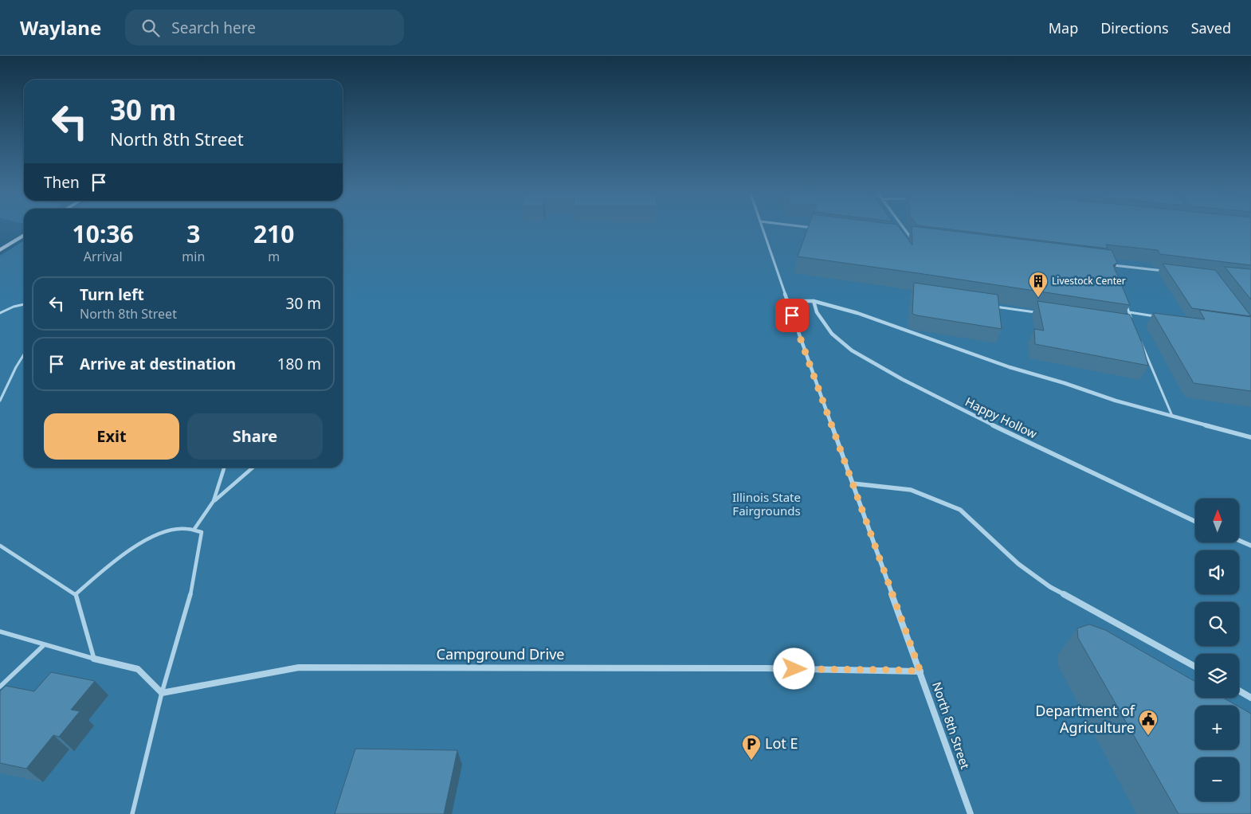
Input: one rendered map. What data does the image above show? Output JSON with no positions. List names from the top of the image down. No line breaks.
{"streets":{"street":["Happy Hollow","Campground Drive","North 8th Street"]},"crossings":[["Campground Drive","North 8th Street"]],"parks":["Illinois State Fairgrounds"],"places":{"building":["Livestock Center"],"public building":["Department of Agriculture"],"parking":["Lot E"]},"north":"top","page":{"header":"Waylane","search":"Search here","nav":["Map","Directions","Saved"],"turn":["30 m","North 8th Street"],"then":"Then","eta":["10:36","Arrival","3","min","210","m"],"list":[{"name":"Turn left","note":"North 8th Street","value":"30 m"},{"name":"Arrive at destination","value":"180 m"}],"buttons":["Exit","Share"],"map_buttons":["+","−"]}}
